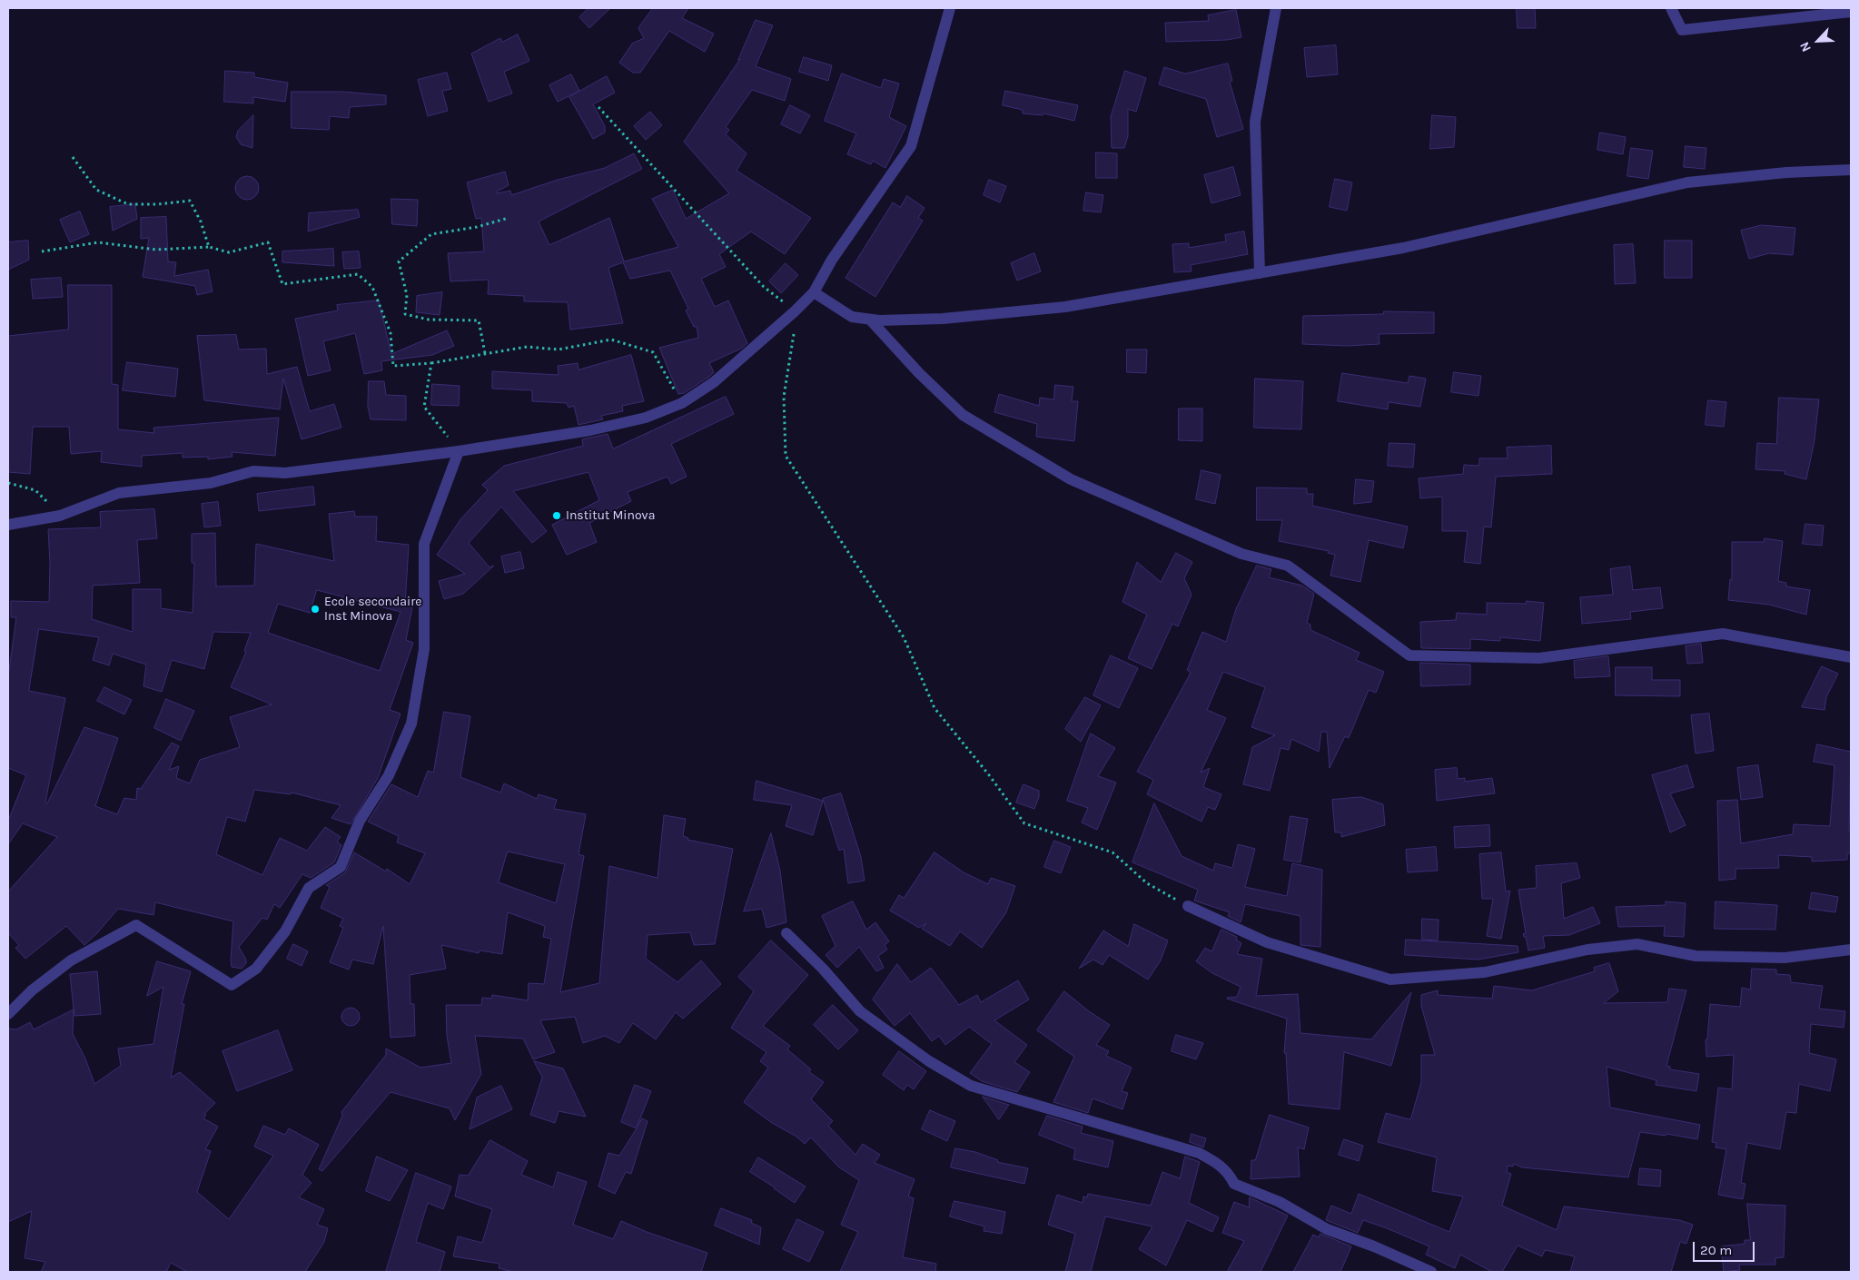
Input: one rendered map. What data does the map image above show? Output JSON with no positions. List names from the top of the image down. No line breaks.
{"places":["Institut Minova","Ecole secondaire Inst Minova"],"scale_bar":"20 m","north":"bottom left"}
